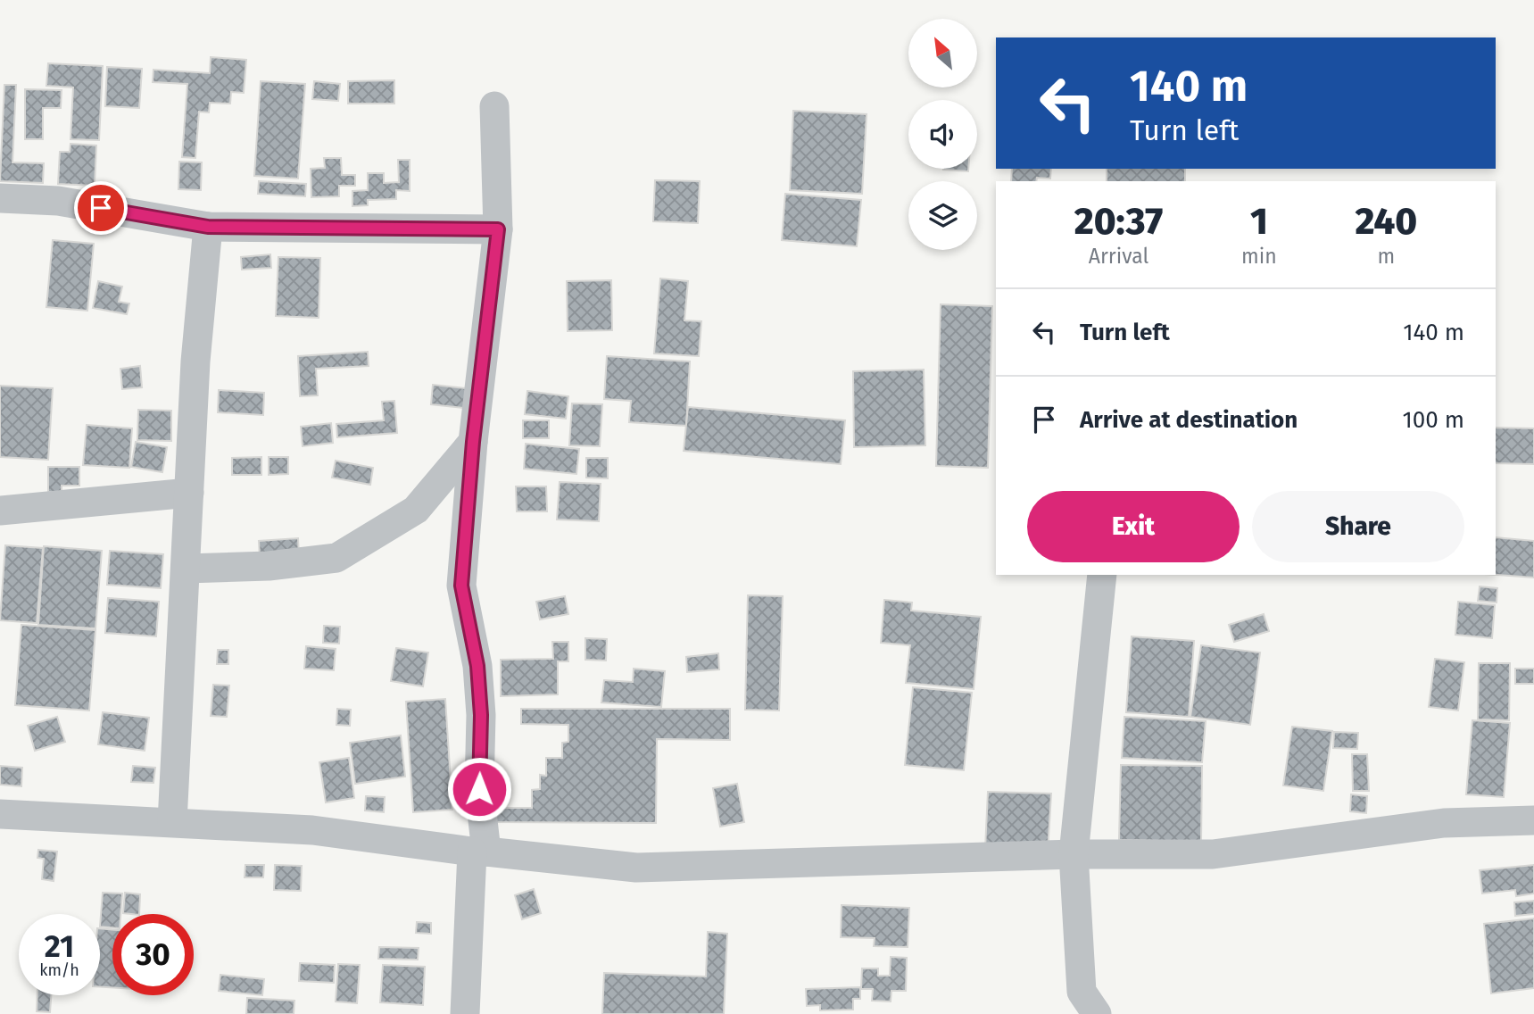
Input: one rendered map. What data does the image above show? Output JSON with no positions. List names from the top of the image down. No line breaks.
{"north":"top left","page":{"turn":["140 m","Turn left"],"eta":["20:37","Arrival","1","min","240","m"],"list":[{"name":"Turn left","value":"140 m"},{"name":"Arrive at destination","value":"100 m"}],"buttons":["Exit","Share"],"speed":"21 km/h","limit":"30"}}
